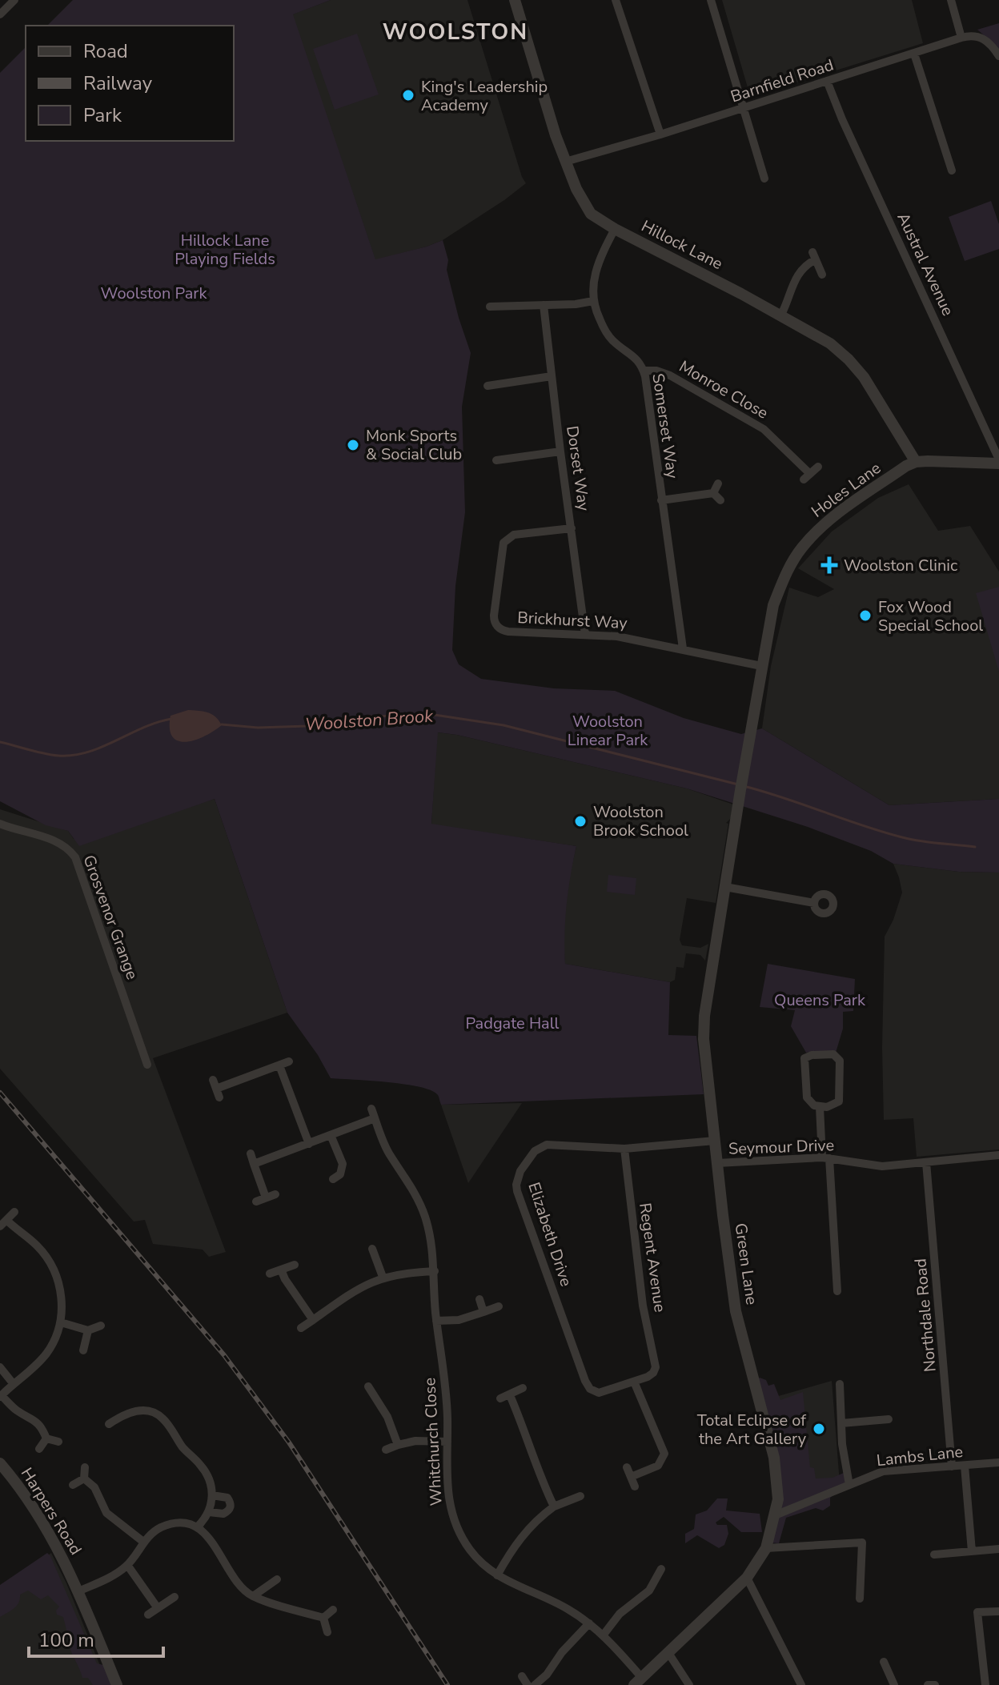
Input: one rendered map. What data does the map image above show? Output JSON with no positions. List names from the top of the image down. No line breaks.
{"streets":{"street":["Barnfield Road","Hillock Lane","Austral Avenue","Monroe Close","Somerset Way","Dorset Way","Holes Lane","Brickhurst Way","Grosvenor Grange","Seymour Drive","Elizabeth Drive","Regent Avenue","Green Lane","Northdale Road","Whitchurch Close","Lambs Lane","Harpers Road"]},"crossings":[["Barnfield Road","Hillock Lane"],["Barnfield Road","Austral Avenue"],["Hillock Lane","Holes Lane"],["Monroe Close","Somerset Way"],["Somerset Way","Brickhurst Way"],["Dorset Way","Brickhurst Way"],["Holes Lane","Brickhurst Way"],["Holes Lane","Green Lane"],["Seymour Drive","Green Lane"],["Seymour Drive","Northdale Road"],["Elizabeth Drive","Regent Avenue"],["Elizabeth Drive","Green Lane"],["Green Lane","Whitchurch Close"],["Green Lane","Lambs Lane"],["Northdale Road","Lambs Lane"]],"districts":["WOOLSTON"],"water":["Woolston Brook"],"parks":["Hillock Lane Playing Fields","Woolston Park","Woolston Linear Park","Queens Park","Padgate Hall"],"places":{"other":["King's Leadership Academy","Monk Sports & Social Club","Fox Wood Special School","Woolston Brook School","Total Eclipse of the Art Gallery"],"health":["Woolston Clinic"]},"legend":["Road","Railway","Park"],"scale_bar":"100 m"}
